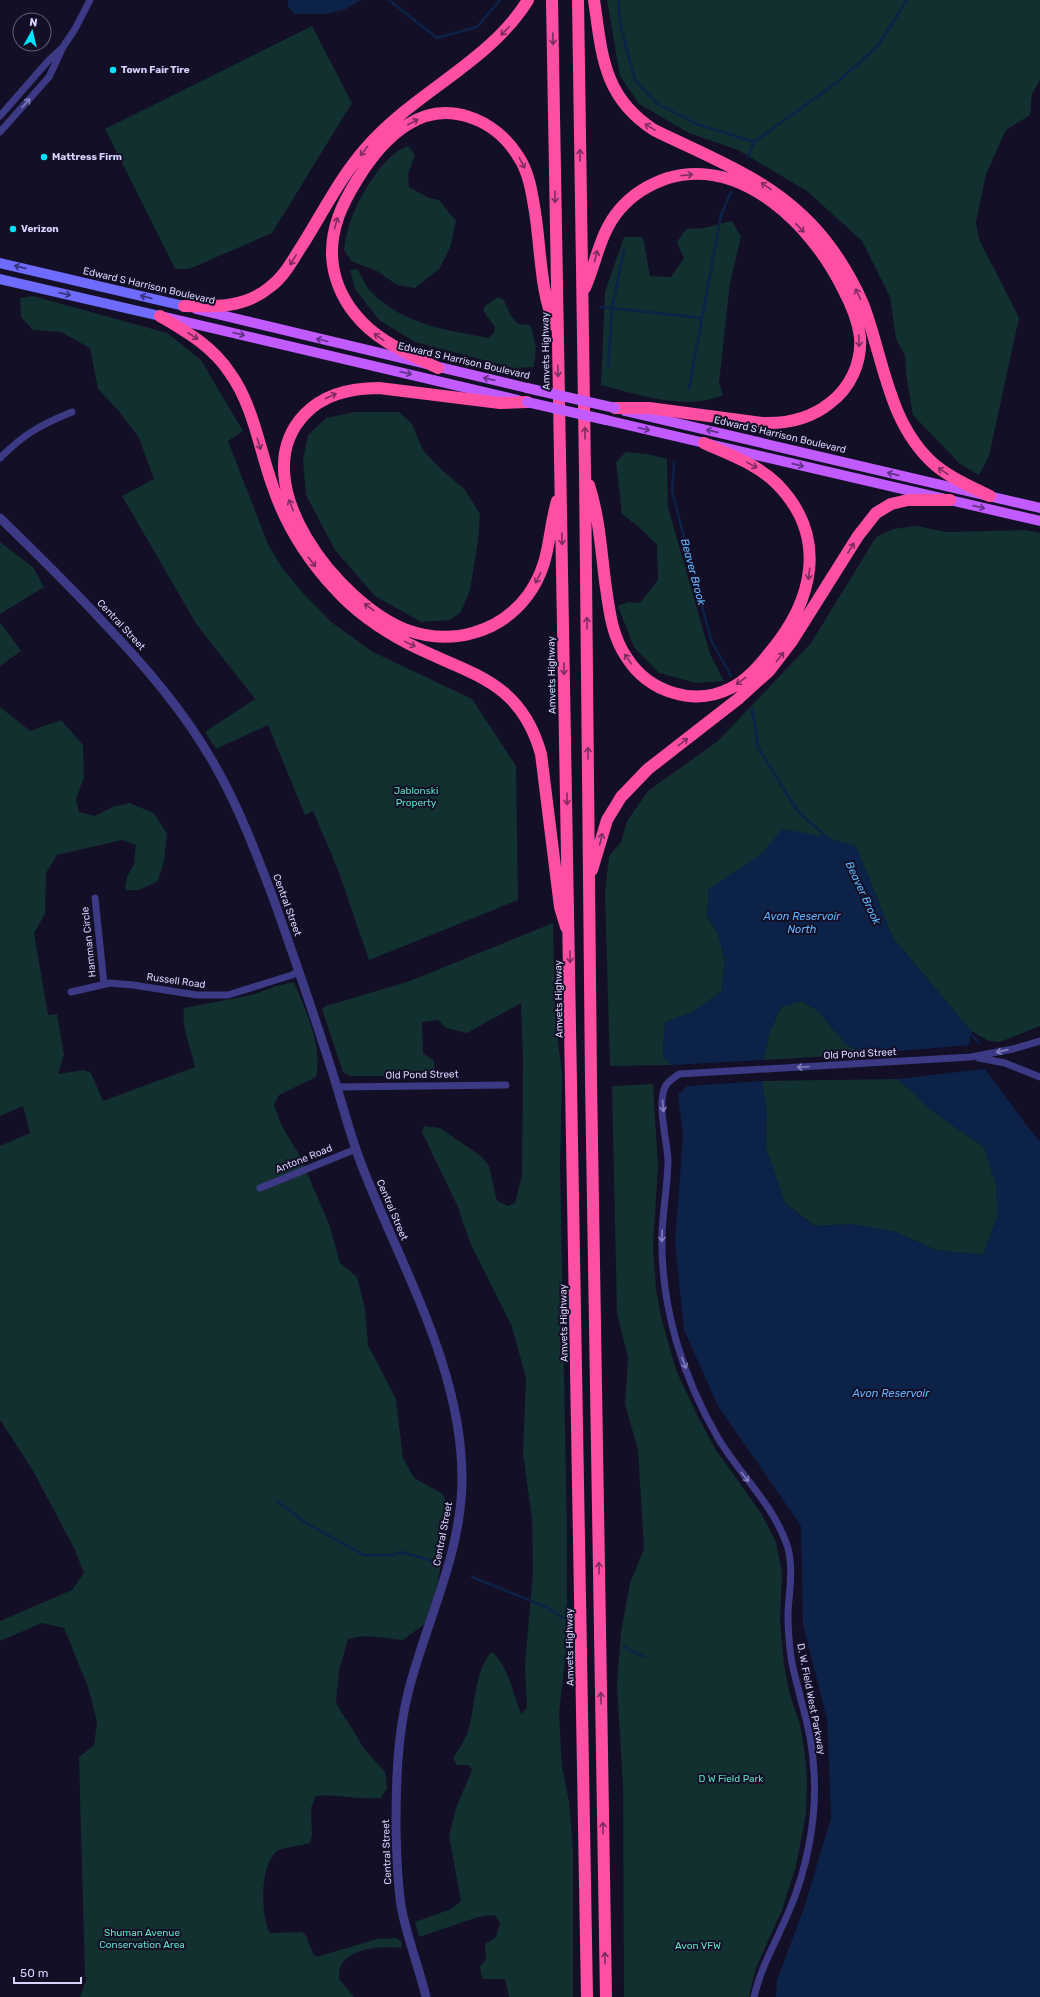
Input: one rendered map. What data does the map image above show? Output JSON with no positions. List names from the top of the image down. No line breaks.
{"streets":{"highway":["Amvets Highway"],"main road":["Edward S Harrison Boulevard"],"street":["Central Street","Hamman Circle","Russell Road","Old Pond Street","Antone Road","D. W. Field West Parkway"]},"crossings":[["Central Street","Russell Road"],["Central Street","Old Pond Street"],["Central Street","Antone Road"],["Hamman Circle","Russell Road"],["Old Pond Street","D. W. Field West Parkway"]],"one_way":["Old Pond Street","D. W. Field West Parkway"],"water":["Beaver Brook","Avon Reservoir North","Avon Reservoir"],"parks":["Jablonski Property","D W Field Park","Shuman Avenue Conservation Area","Avon VFW"],"places":["Town Fair Tire","Mattress Firm","Verizon"],"scale_bar":"50 m","north":"top"}
